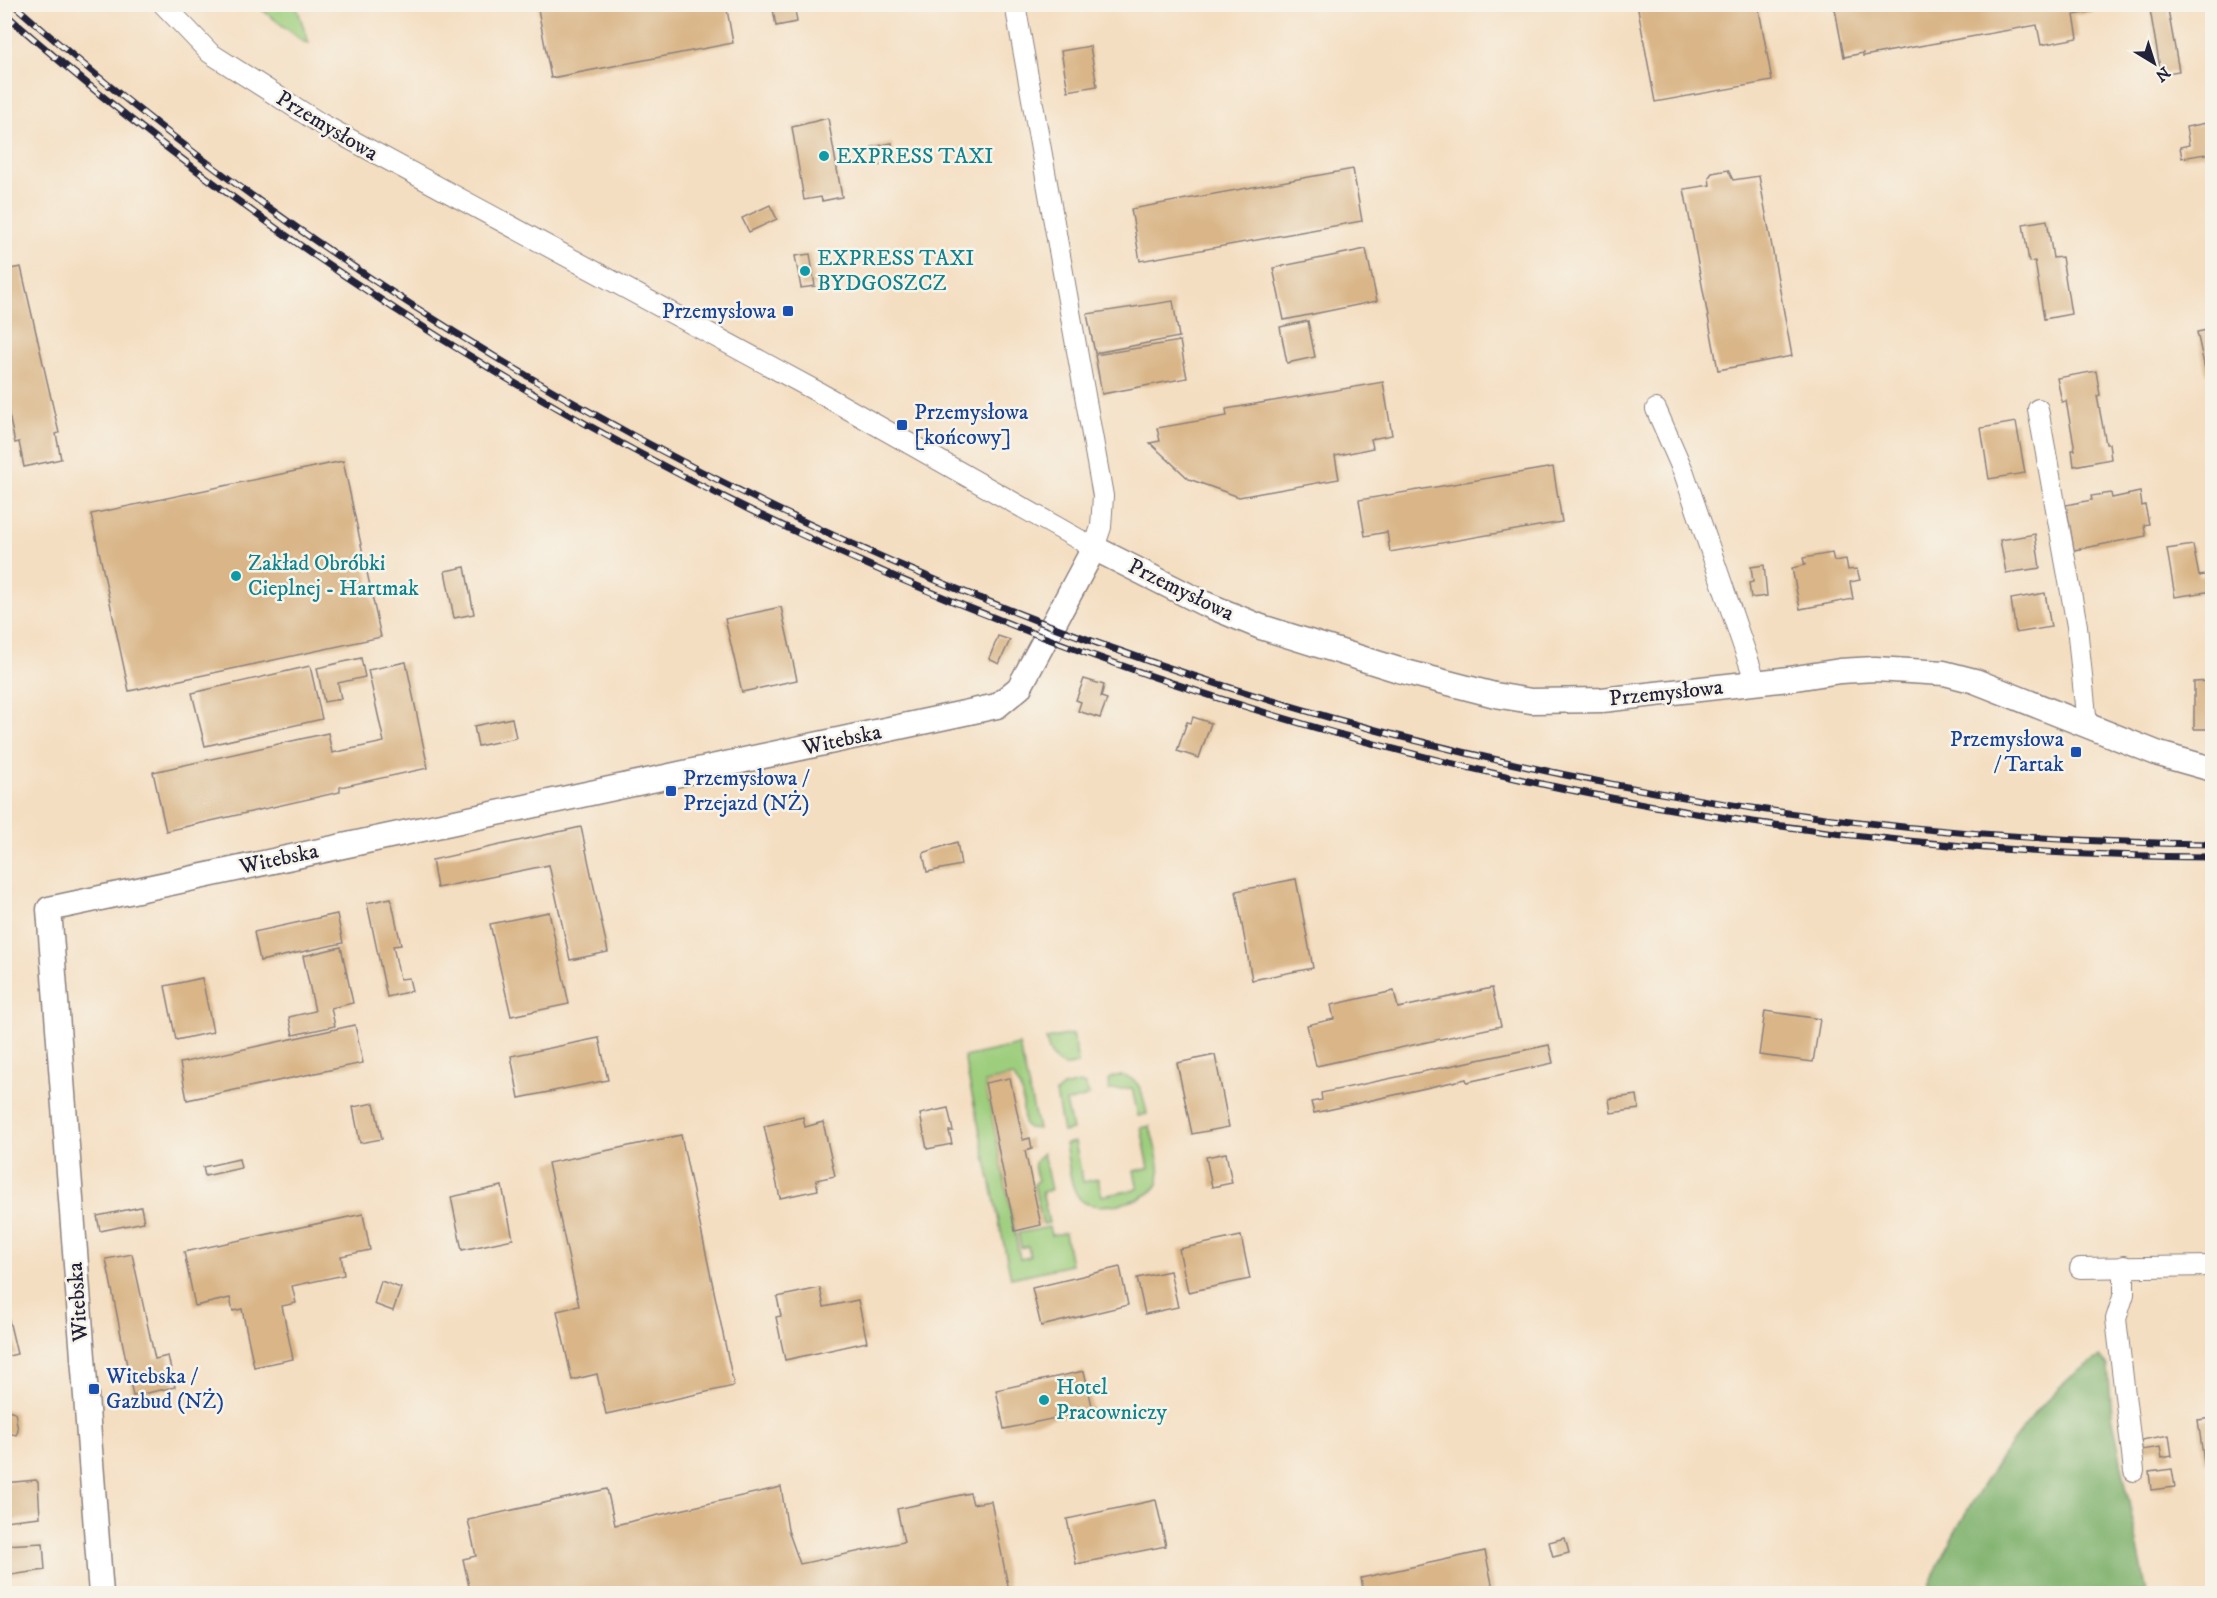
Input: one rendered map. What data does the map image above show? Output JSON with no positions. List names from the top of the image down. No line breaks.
{"streets":{"street":["Przemysłowa","Witebska"]},"crossings":[["Przemysłowa","Witebska"]],"places":{"other":["EXPRESS TAXI","EXPRESS TAXI BYDGOSZCZ","Zakład Obróbki Cieplnej - Hartmak","Hotel Pracowniczy"],"transit":["Przemysłowa","Przemysłowa [końcowy]","Przemysłowa / Tartak","Przemysłowa / Przejazd (NŻ)","Witebska / Gazbud (NŻ)"]},"north":"bottom right"}
